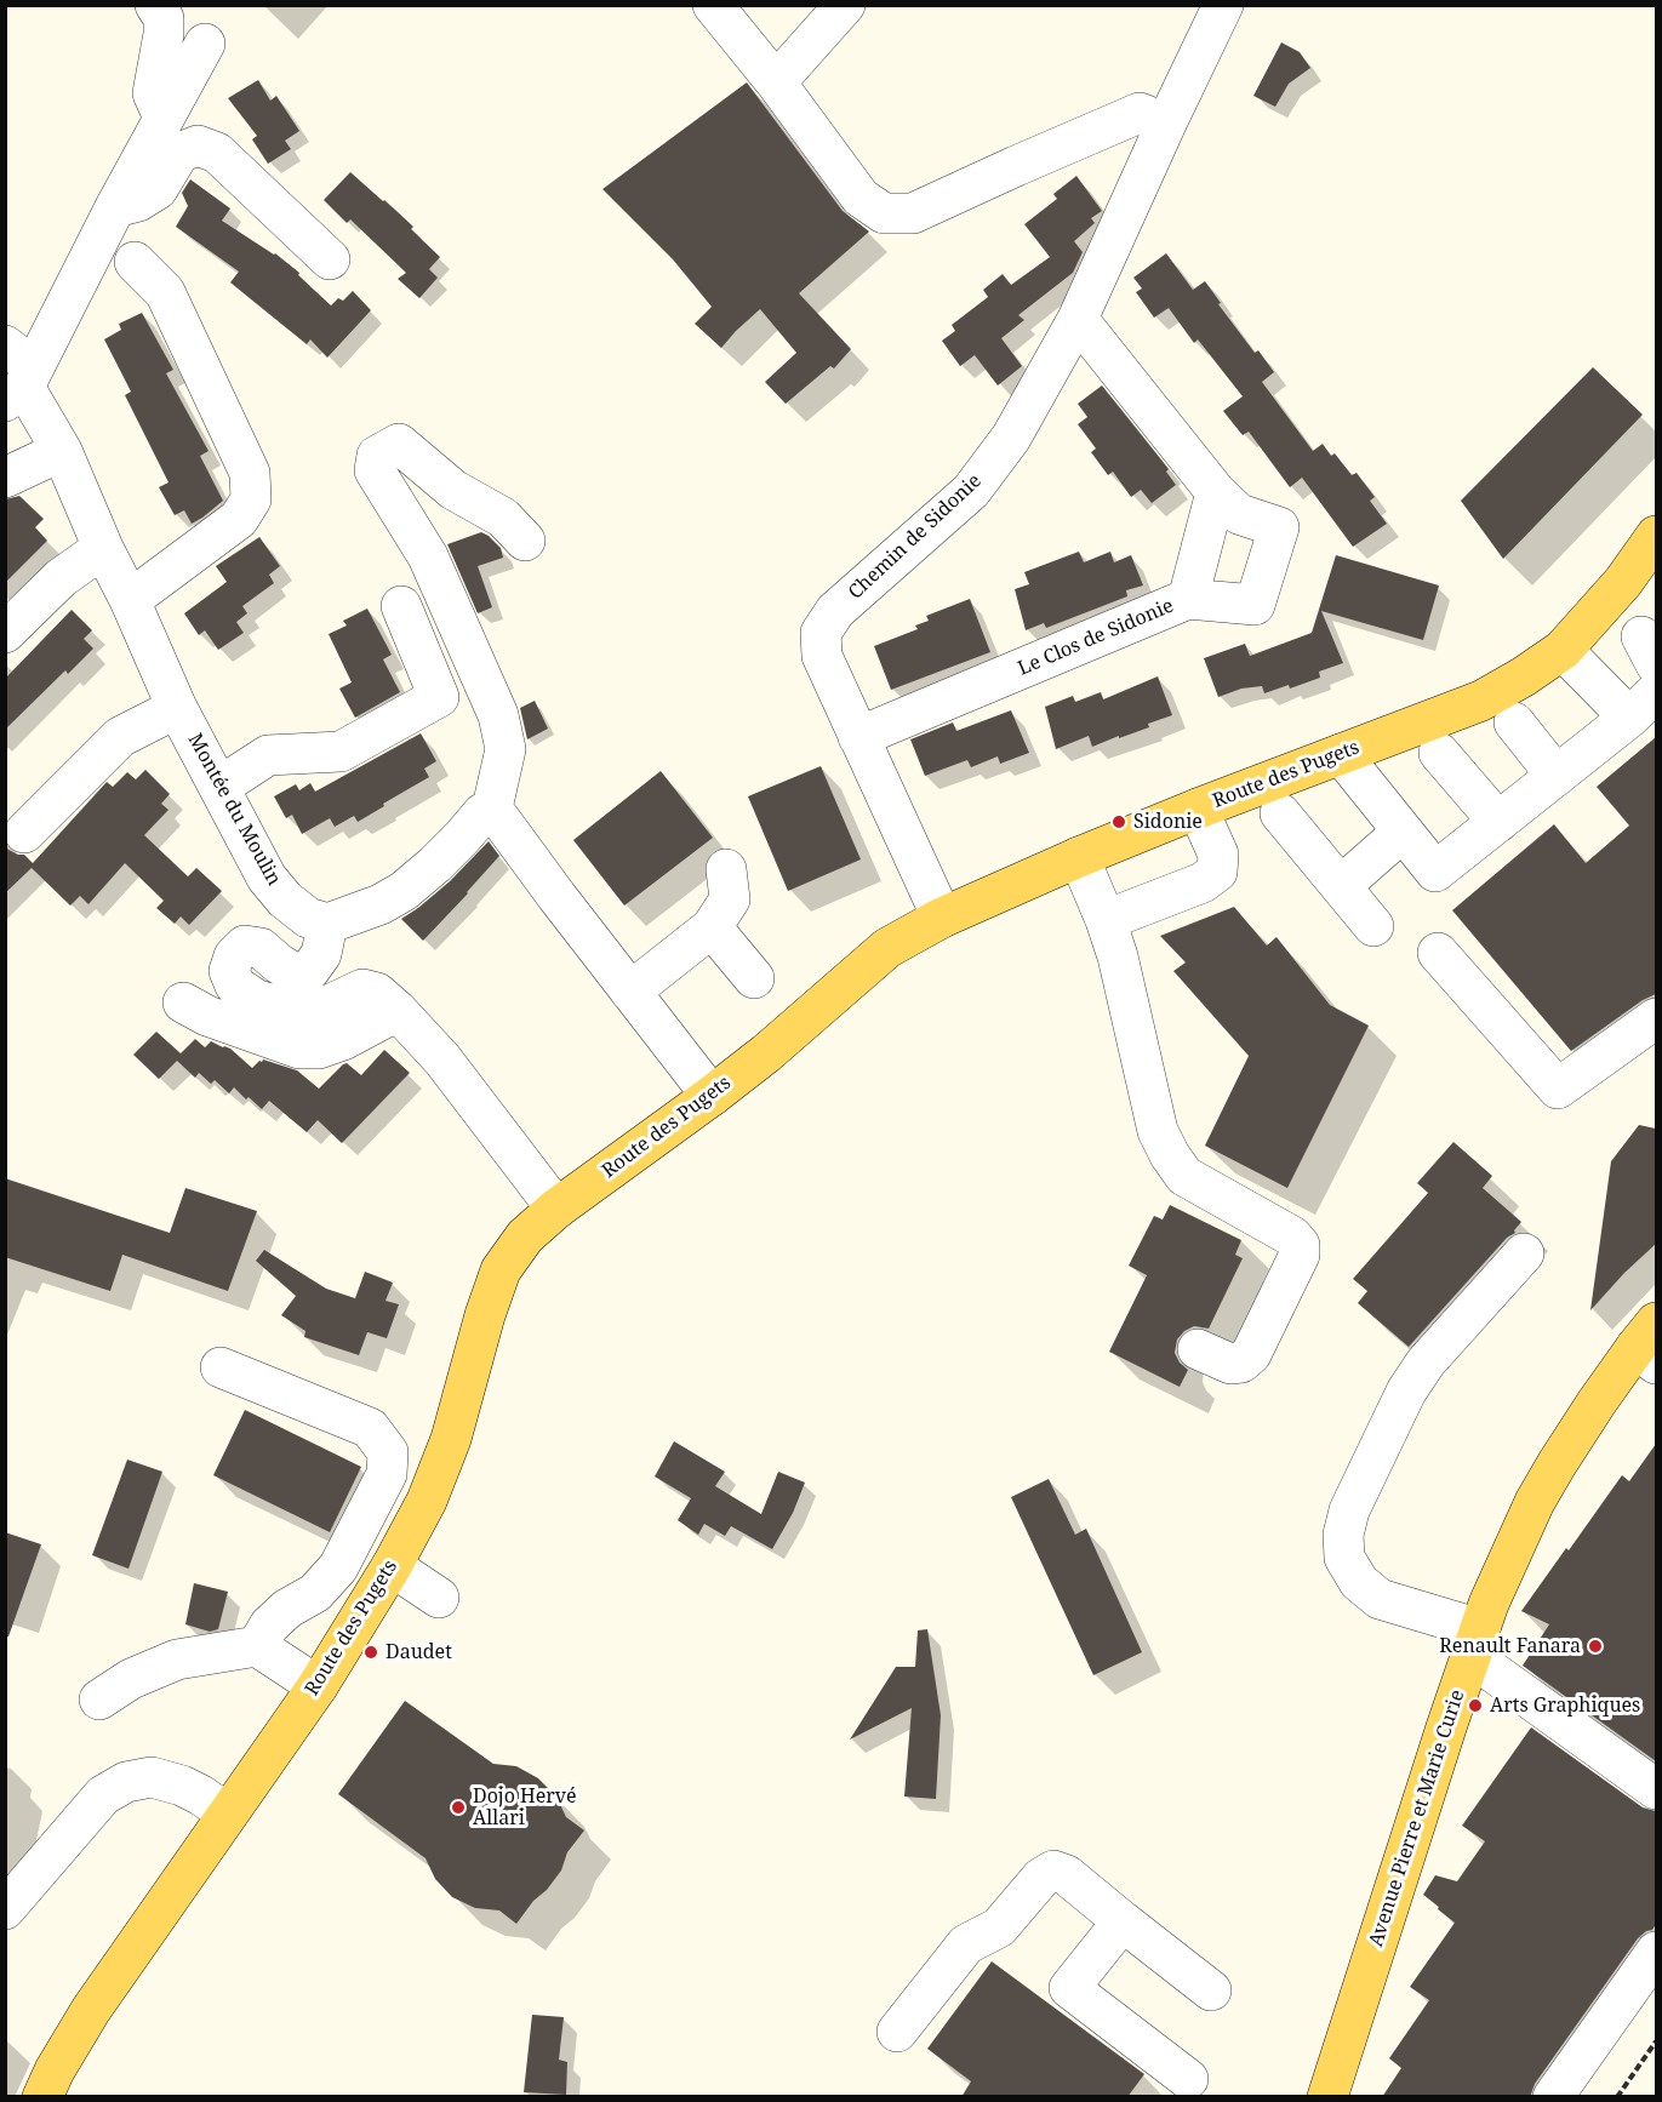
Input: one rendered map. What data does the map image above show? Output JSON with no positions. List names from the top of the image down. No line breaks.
{"streets":{"main road":["Route des Pugets","Avenue Pierre et Marie Curie"],"street":["Chemin de Sidonie","Le Clos de Sidonie","Montée du Moulin"]},"crossings":[["Chemin de Sidonie","Le Clos de Sidonie"],["Chemin de Sidonie","Route des Pugets"]],"places":["Sidonie","Renault Fanara","Daudet","Arts Graphiques","Dojo Hervé Allari"]}
